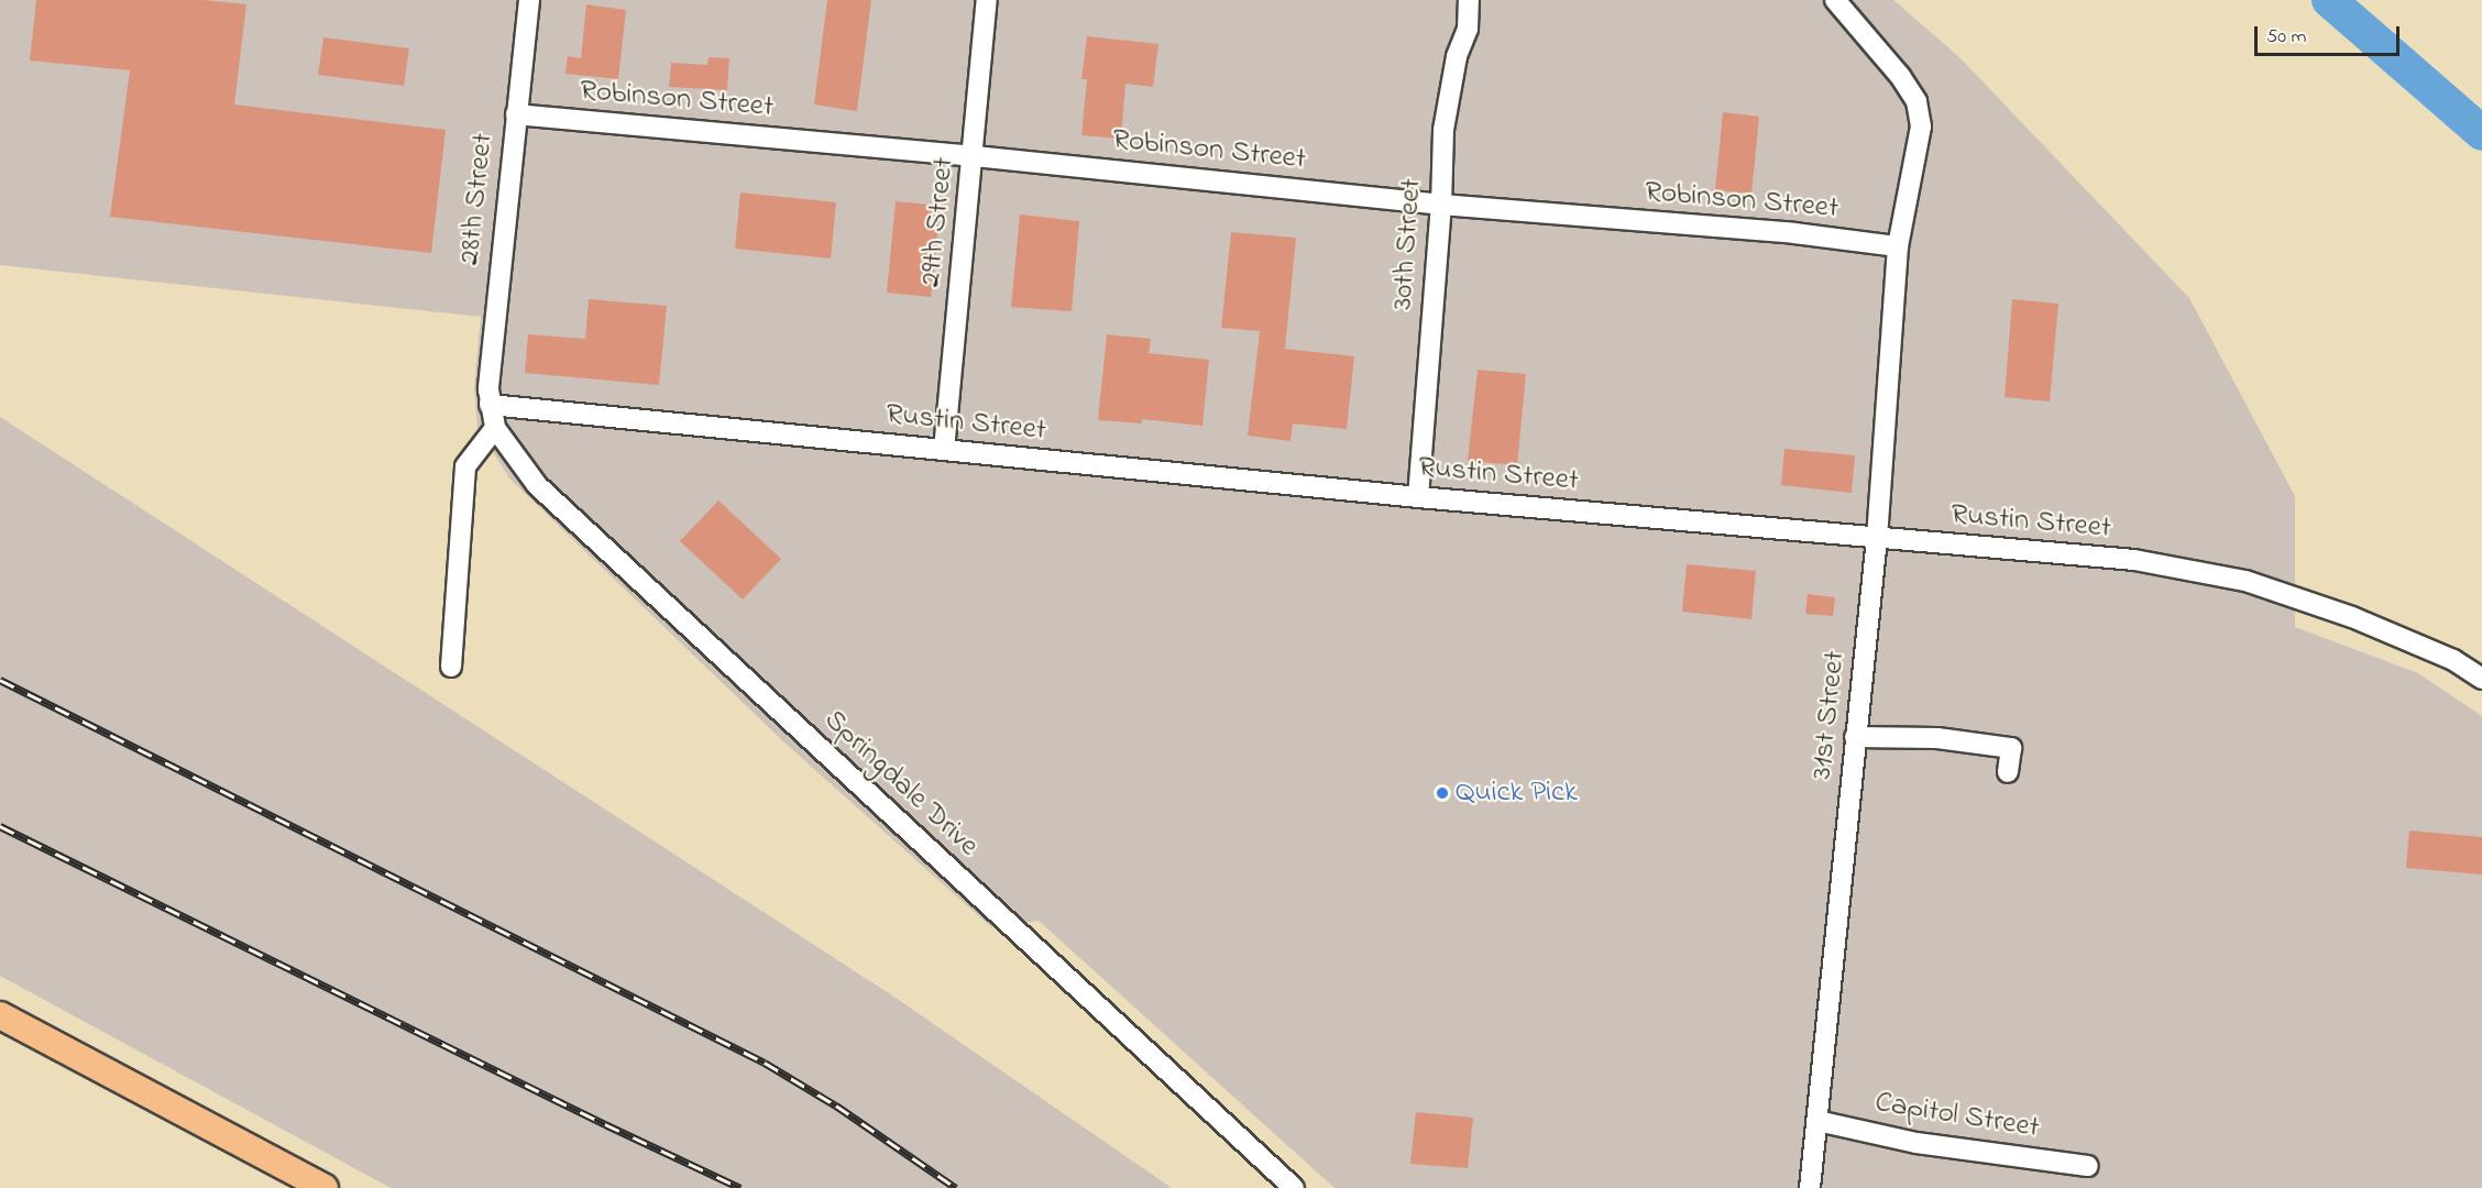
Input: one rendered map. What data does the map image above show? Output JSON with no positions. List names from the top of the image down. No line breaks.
{"streets":{"street":["Robinson Street","28th Street","29th Street","30th Street","Rustin Street","31st Street","Springdale Drive","Capitol Street"]},"crossings":[["Robinson Street","28th Street"],["Robinson Street","29th Street"],["Robinson Street","30th Street"],["Robinson Street","31st Street"],["28th Street","Rustin Street"],["28th Street","Springdale Drive"],["29th Street","Rustin Street"],["30th Street","Rustin Street"],["Rustin Street","31st Street"],["Rustin Street","Springdale Drive"],["31st Street","Capitol Street"]],"places":["Quick Pick"],"scale_bar":"50 m"}
